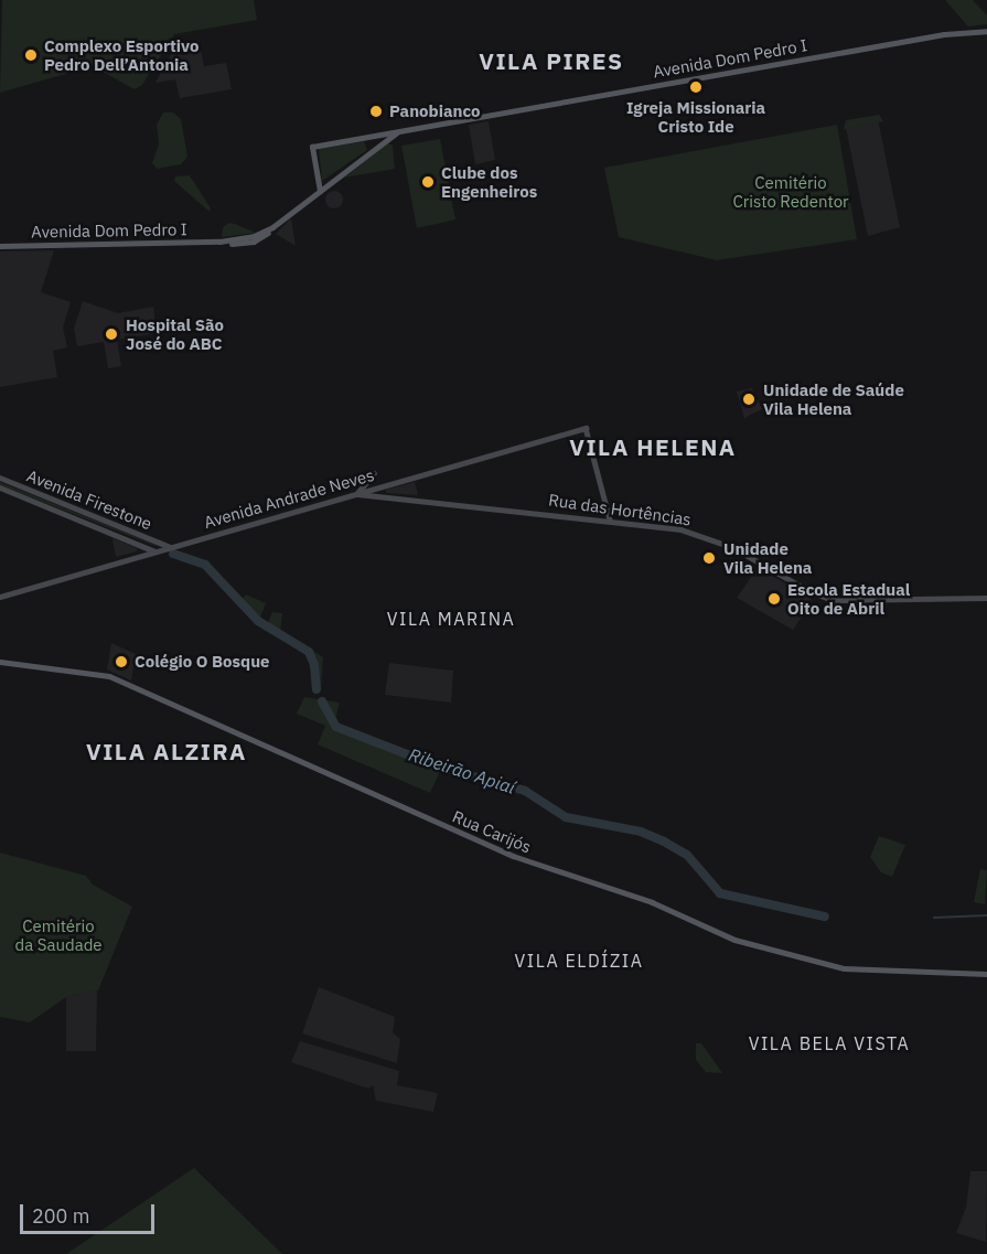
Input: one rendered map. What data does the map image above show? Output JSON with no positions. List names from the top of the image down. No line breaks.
{"streets":{"main road":["Avenida Dom Pedro I","Avenida Andrade Neves","Avenida Firestone","Rua das Hortências","Rua Carijós"]},"crossings":[["Avenida Andrade Neves","Avenida Firestone"],["Avenida Andrade Neves","Rua das Hortências"]],"districts":["VILA PIRES","VILA HELENA","VILA MARINA","VILA ALZIRA","VILA ELDÍZIA","VILA BELA VISTA"],"water":["Ribeirão Apiaí"],"parks":["Cemitério Cristo Redentor","Cemitério da Saudade"],"places":["Complexo Esportivo Pedro Dell’Antonia","Igreja Missionaria Cristo Ide","Panobianco","Clube dos Engenheiros","Hospital São José do ABC","Unidade de Saúde Vila Helena","Unidade Vila Helena","Escola Estadual Oito de Abril","Colégio O Bosque"],"scale_bar":"200 m"}
